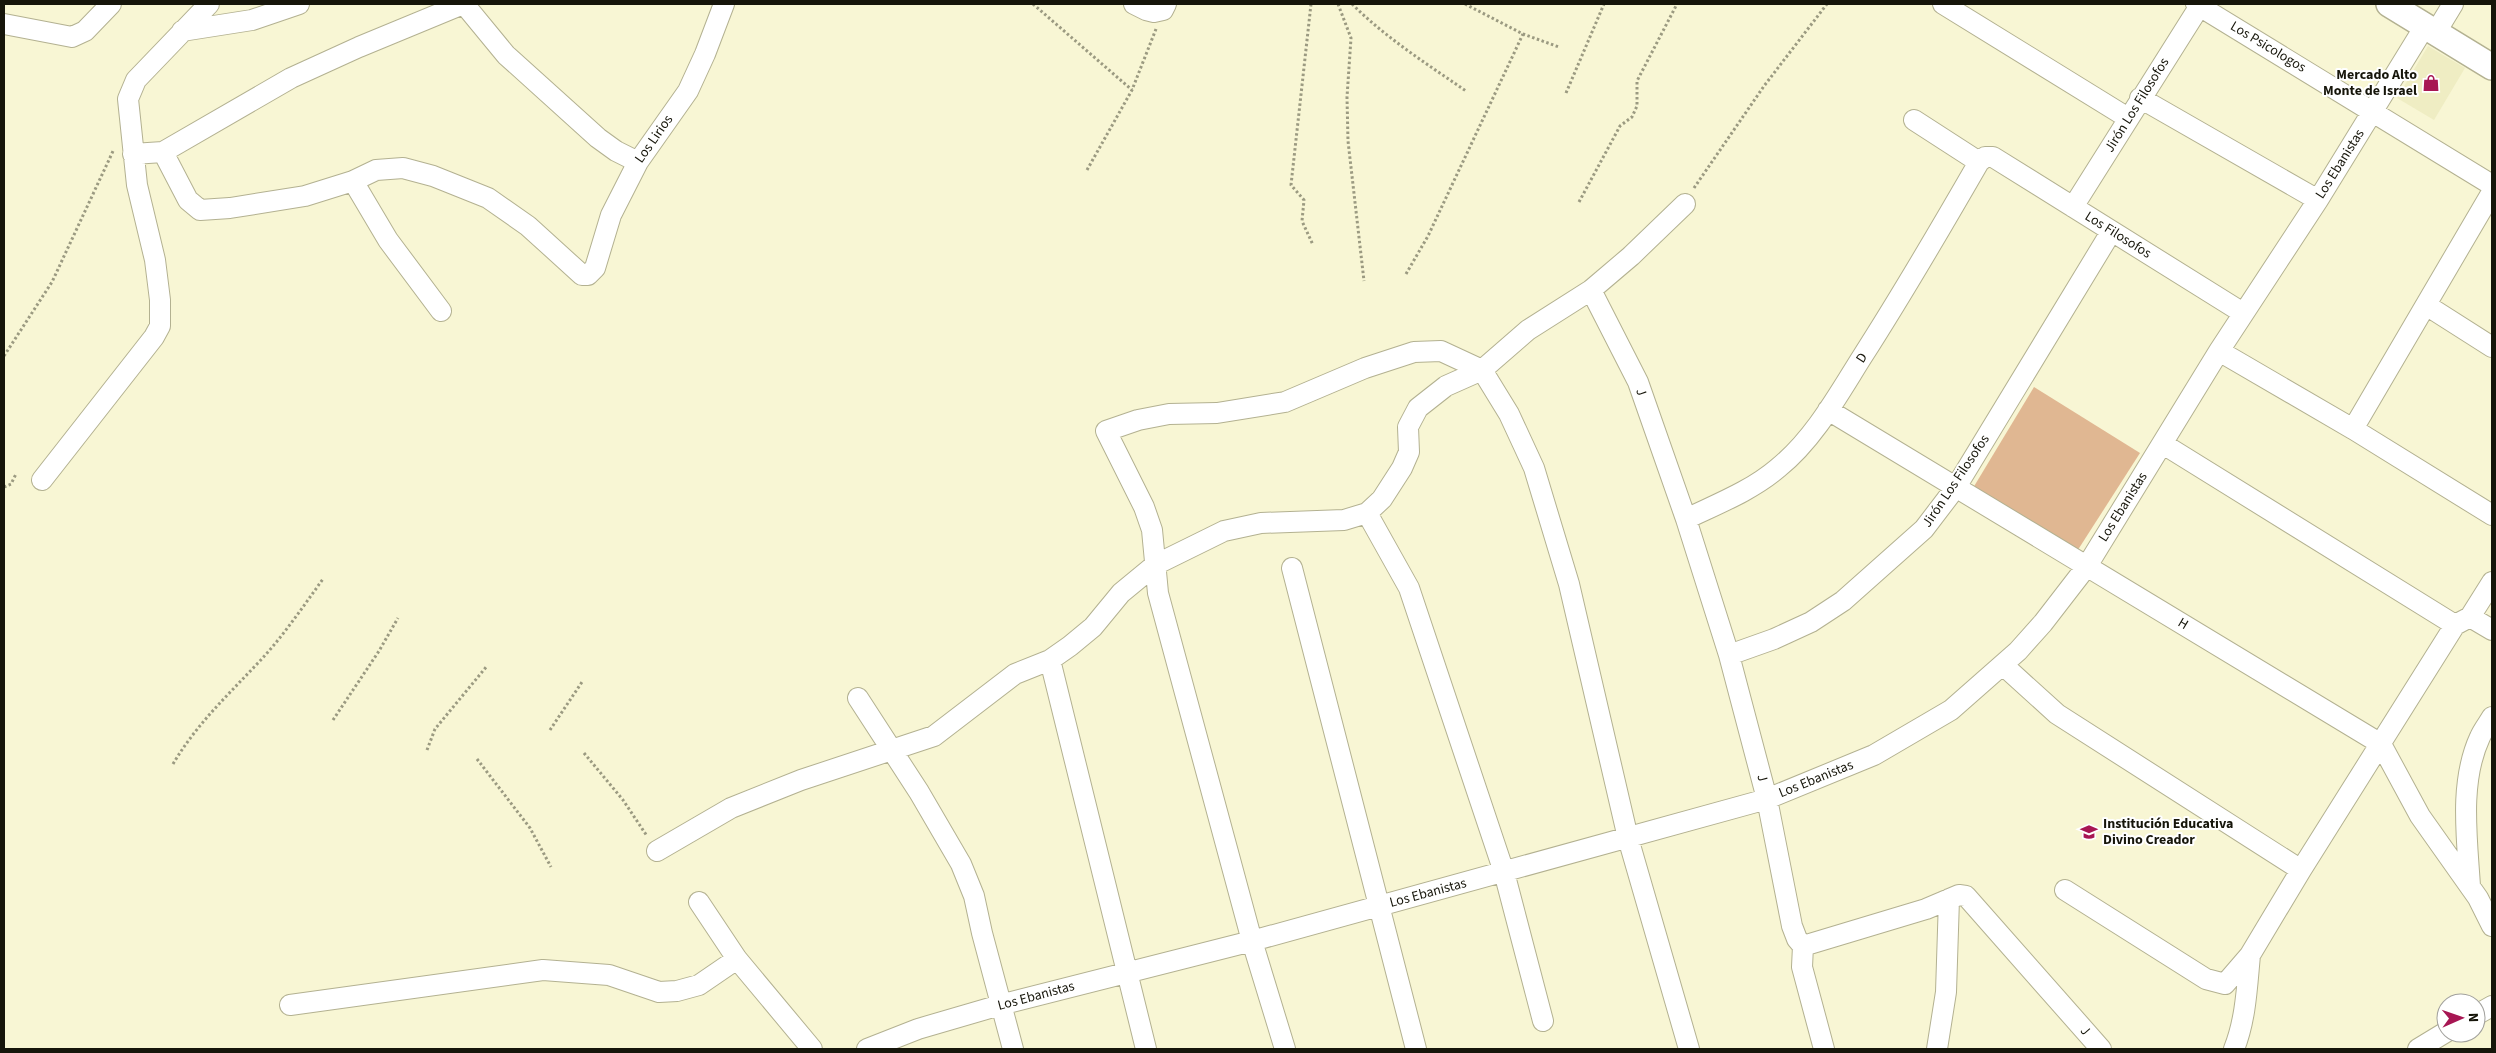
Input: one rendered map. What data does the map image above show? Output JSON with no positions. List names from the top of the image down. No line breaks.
{"streets":{"street":["Los Psicologos","Jirón Los Filosofos","Los Lirios","Los Ebanistas","Los Filosofos","D","J","H"]},"crossings":[["Los Psicologos","Jirón Los Filosofos"],["Los Psicologos","Los Ebanistas"],["Jirón Los Filosofos","Los Filosofos"],["Jirón Los Filosofos","J"],["Jirón Los Filosofos","H"],["Los Ebanistas","Los Filosofos"],["Los Ebanistas","J"],["Los Ebanistas","H"],["Los Filosofos","D"],["D","J"],["D","H"]],"places":{"shop":["Mercado Alto Monte de Israel"],"school or university":["Institución Educativa Divino Creador"]},"north":"right"}
